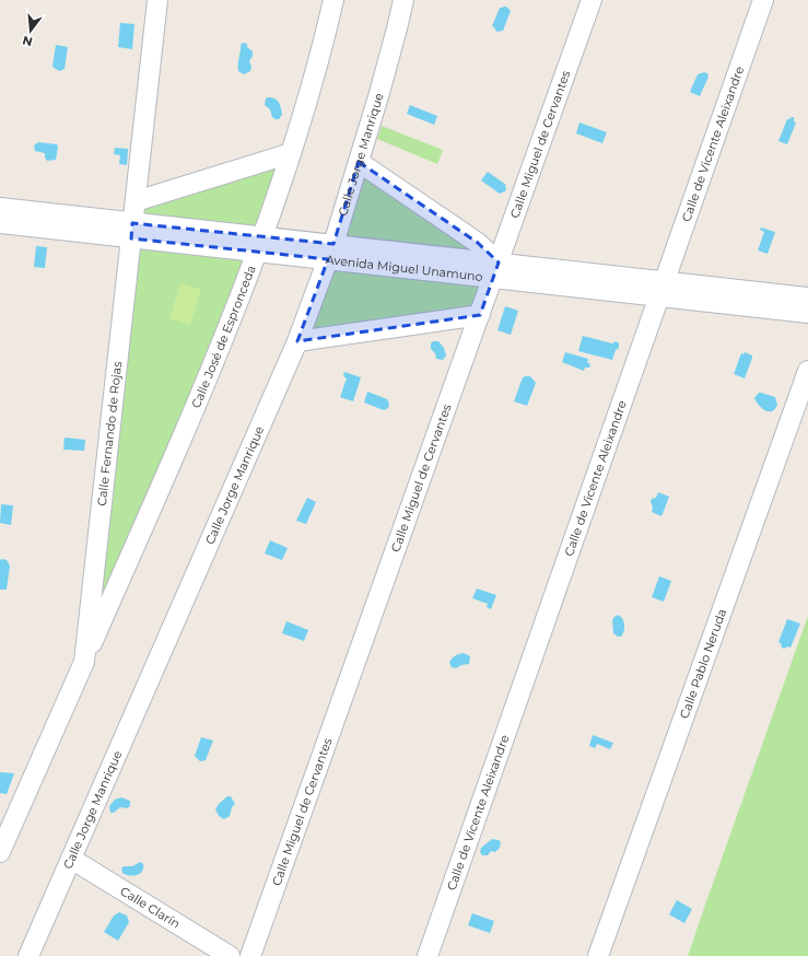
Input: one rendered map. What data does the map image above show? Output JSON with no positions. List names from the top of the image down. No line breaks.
{"streets":{"street":["Calle de Vicente Aleixandre","Calle Miguel de Cervantes","Calle Jorge Manrique","Avenida Miguel Unamuno","Calle José de Espronceda","Calle Fernando de Rojas","Calle Pablo Neruda","Calle Clarín"]},"crossings":[["Calle de Vicente Aleixandre","Avenida Miguel Unamuno"],["Calle Miguel de Cervantes","Avenida Miguel Unamuno"],["Calle Jorge Manrique","Avenida Miguel Unamuno"],["Calle Jorge Manrique","Calle Clarín"],["Avenida Miguel Unamuno","Calle José de Espronceda"],["Avenida Miguel Unamuno","Calle Fernando de Rojas"],["Calle José de Espronceda","Calle Fernando de Rojas"]],"north":"bottom"}
